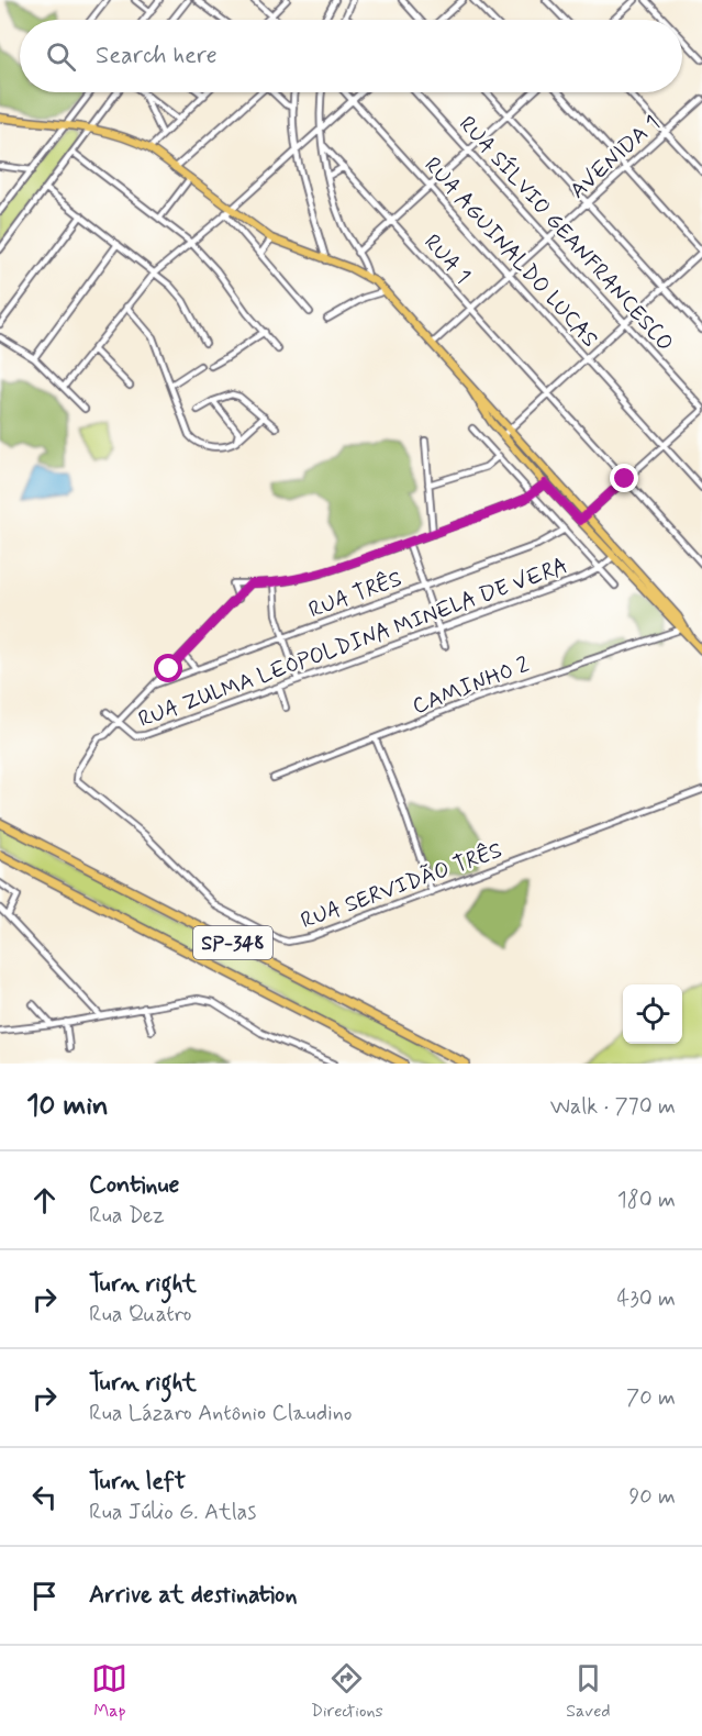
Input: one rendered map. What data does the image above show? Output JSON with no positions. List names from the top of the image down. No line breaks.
{"streets":{"highway":["SP-348"],"street":["AVENIDA 1","RUA SÍLVIO GEANFRANCESCO","RUA AGUINALDO LUCAS","RUA 1","RUA TRÊS","RUA ZULMA LEOPOLDINA MINELA DE VERA","CAMINHO 2","RUA SERVIDÃO TRÊS"]},"crossings":[["AVENIDA 1","RUA SÍLVIO GEANFRANCESCO"],["AVENIDA 1","RUA AGUINALDO LUCAS"],["AVENIDA 1","RUA 1"],["RUA ZULMA LEOPOLDINA MINELA DE VERA","RUA SERVIDÃO TRÊS"]],"page":{"search":"Search here","heading":["10 min","Walk · 770 m"],"list":[["Continue","Rua Dez","180 m"],["Turn right","Rua Quatro","430 m"],["Turn right","Rua Lázaro Antônio Claudino","70 m"],["Turn left","Rua Júlio G. Atlas","90 m"],"Arrive at destination"],"nav":["Map","Directions","Saved"]}}
